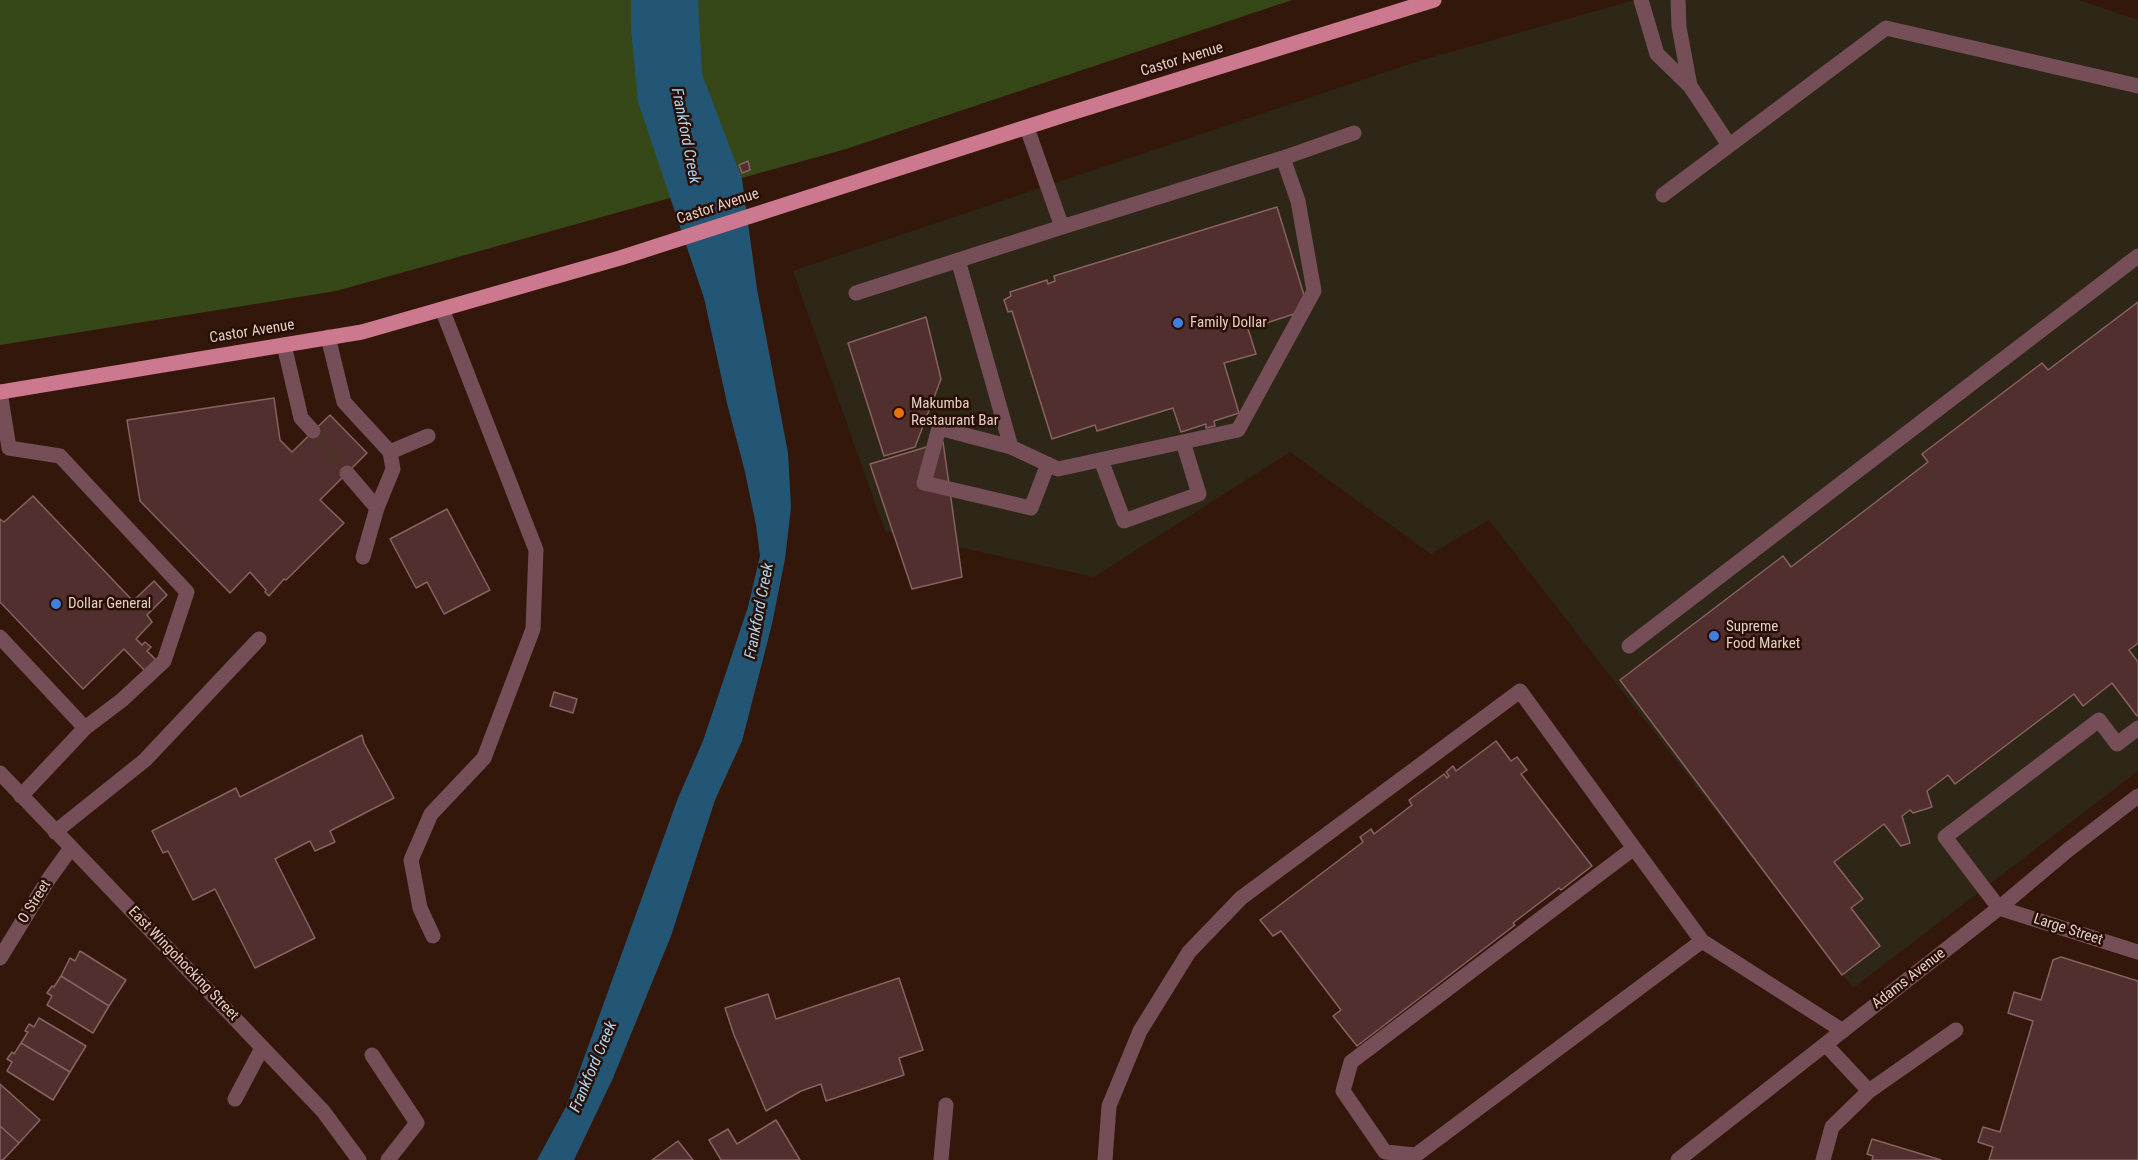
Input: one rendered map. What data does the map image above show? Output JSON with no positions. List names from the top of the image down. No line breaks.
{"streets":{"main road":["Castor Avenue"],"street":["O Street","Large Street","East Wingohocking Street","Adams Avenue"]},"crossings":[["O Street","East Wingohocking Street"],["Large Street","Adams Avenue"]],"water":["Frankford Creek"],"places":["Family Dollar","Makumba Restaurant Bar","Dollar General","Supreme Food Market"]}
